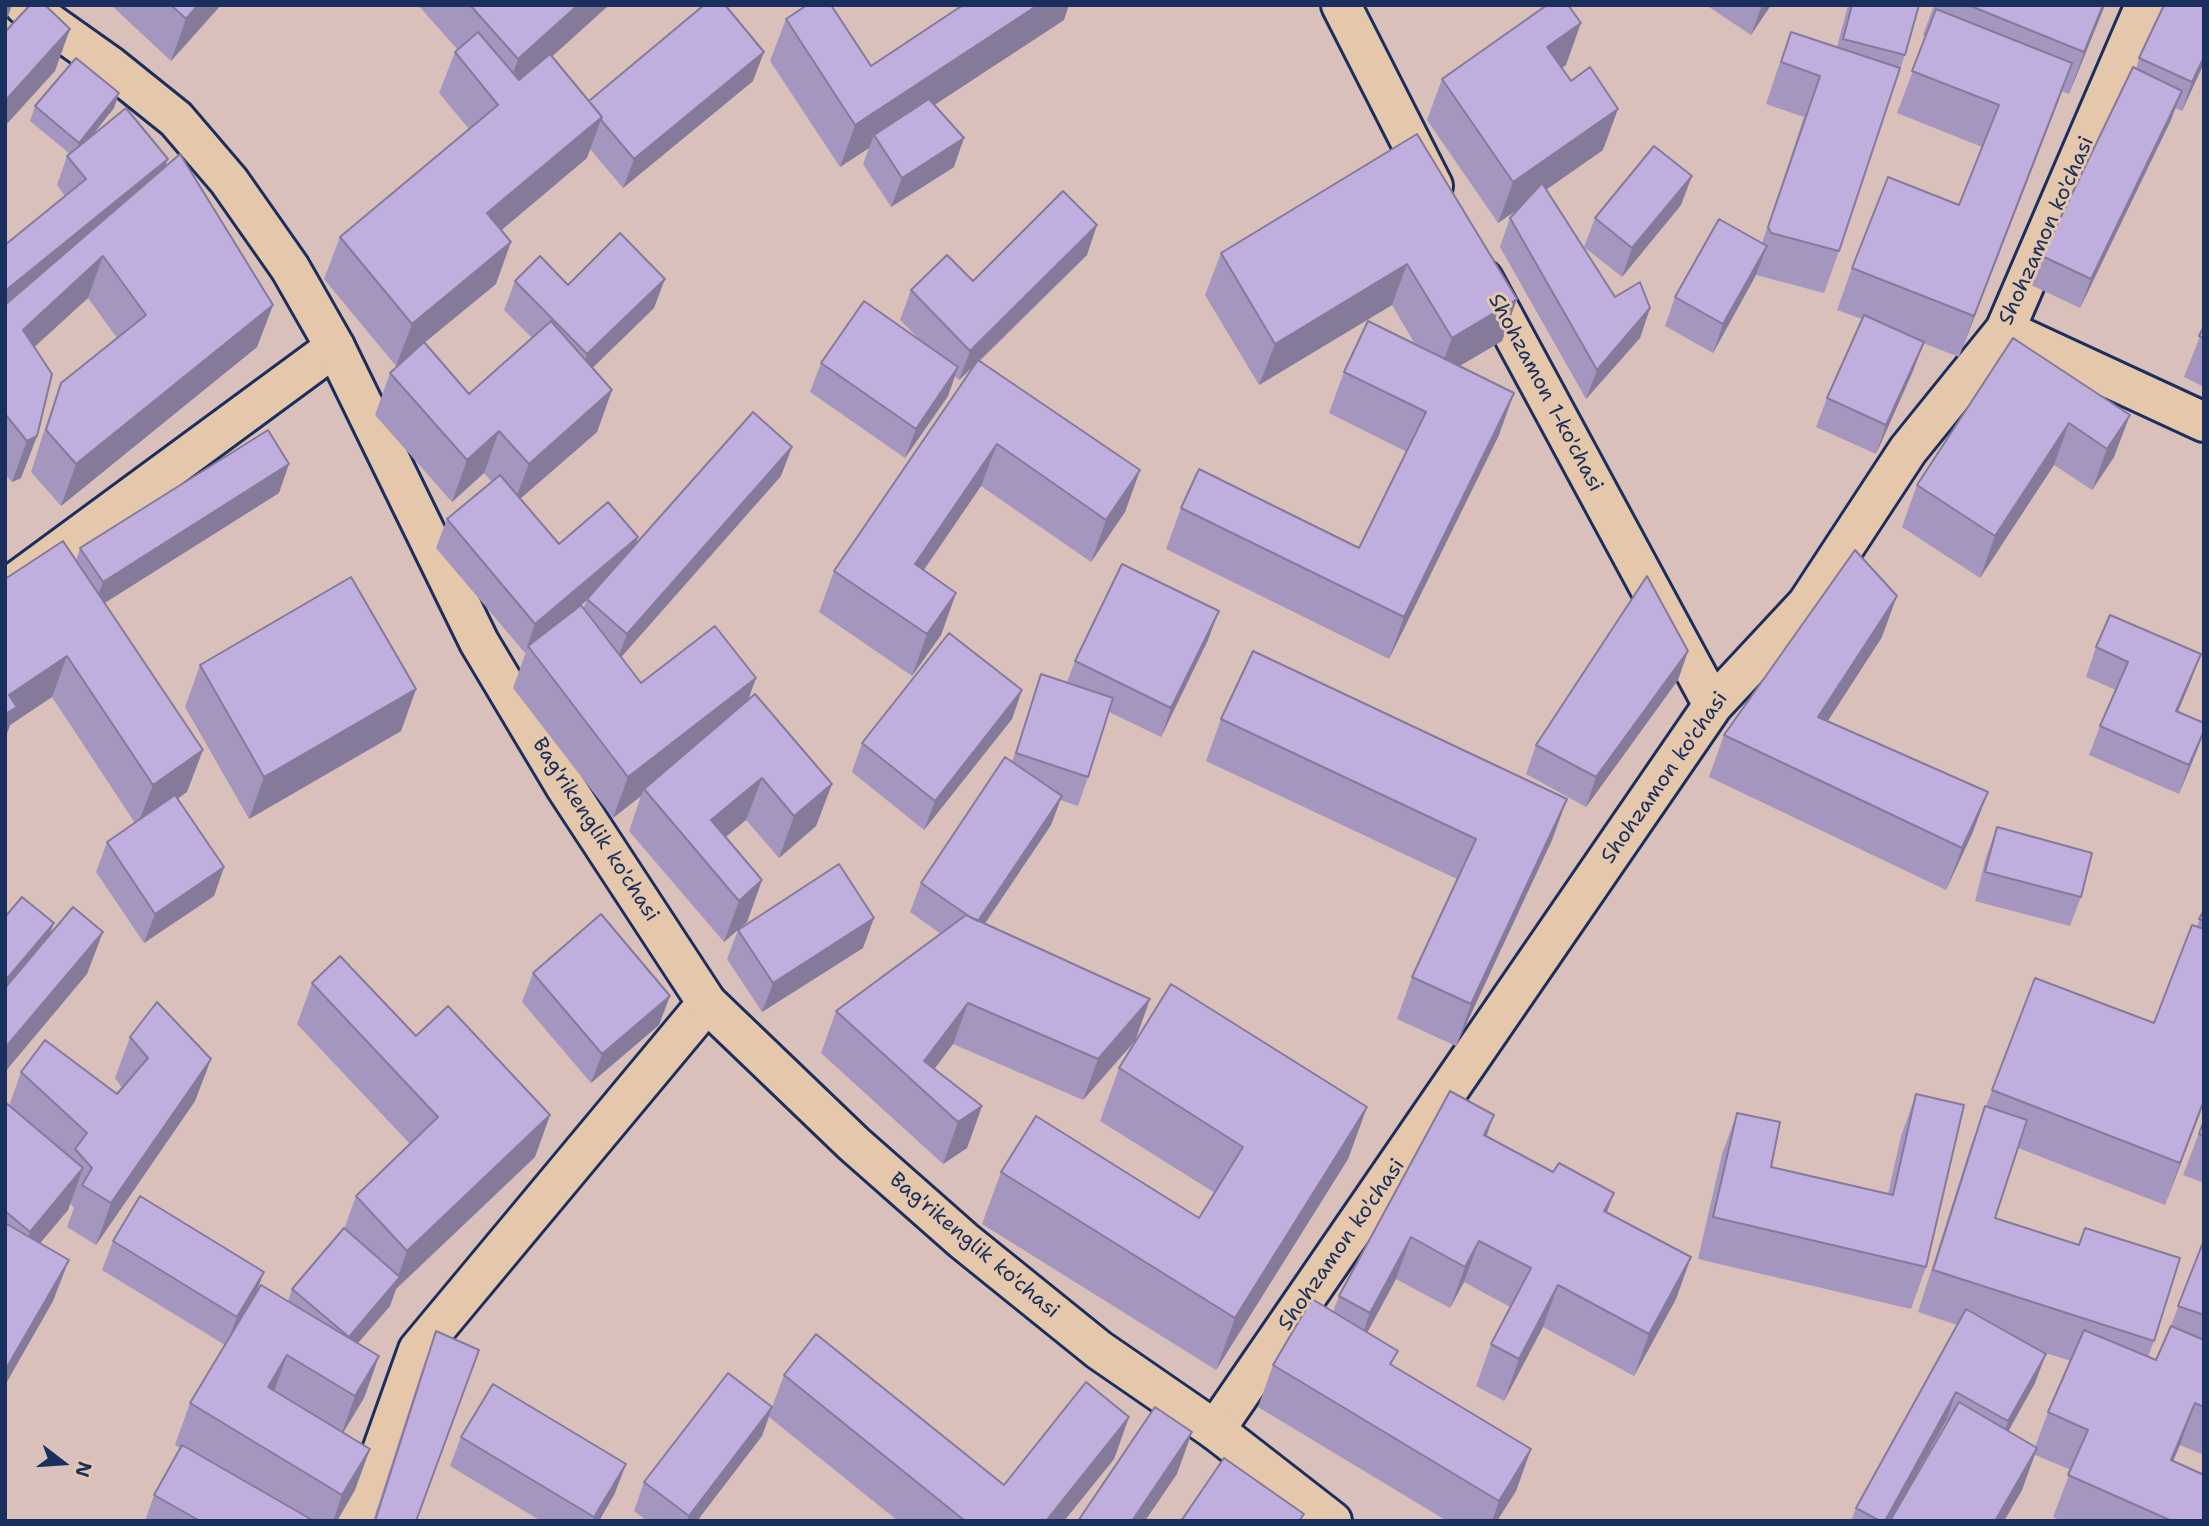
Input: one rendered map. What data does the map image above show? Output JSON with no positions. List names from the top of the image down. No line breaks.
{"streets":{"street":["Shohzamon ko'chasi","Shohzamon 1-ko'chasi","Bag'rikenglik ko'chasi"]},"crossings":[["Shohzamon ko'chasi","Shohzamon 1-ko'chasi"],["Shohzamon ko'chasi","Bag'rikenglik ko'chasi"]],"north":"right"}
